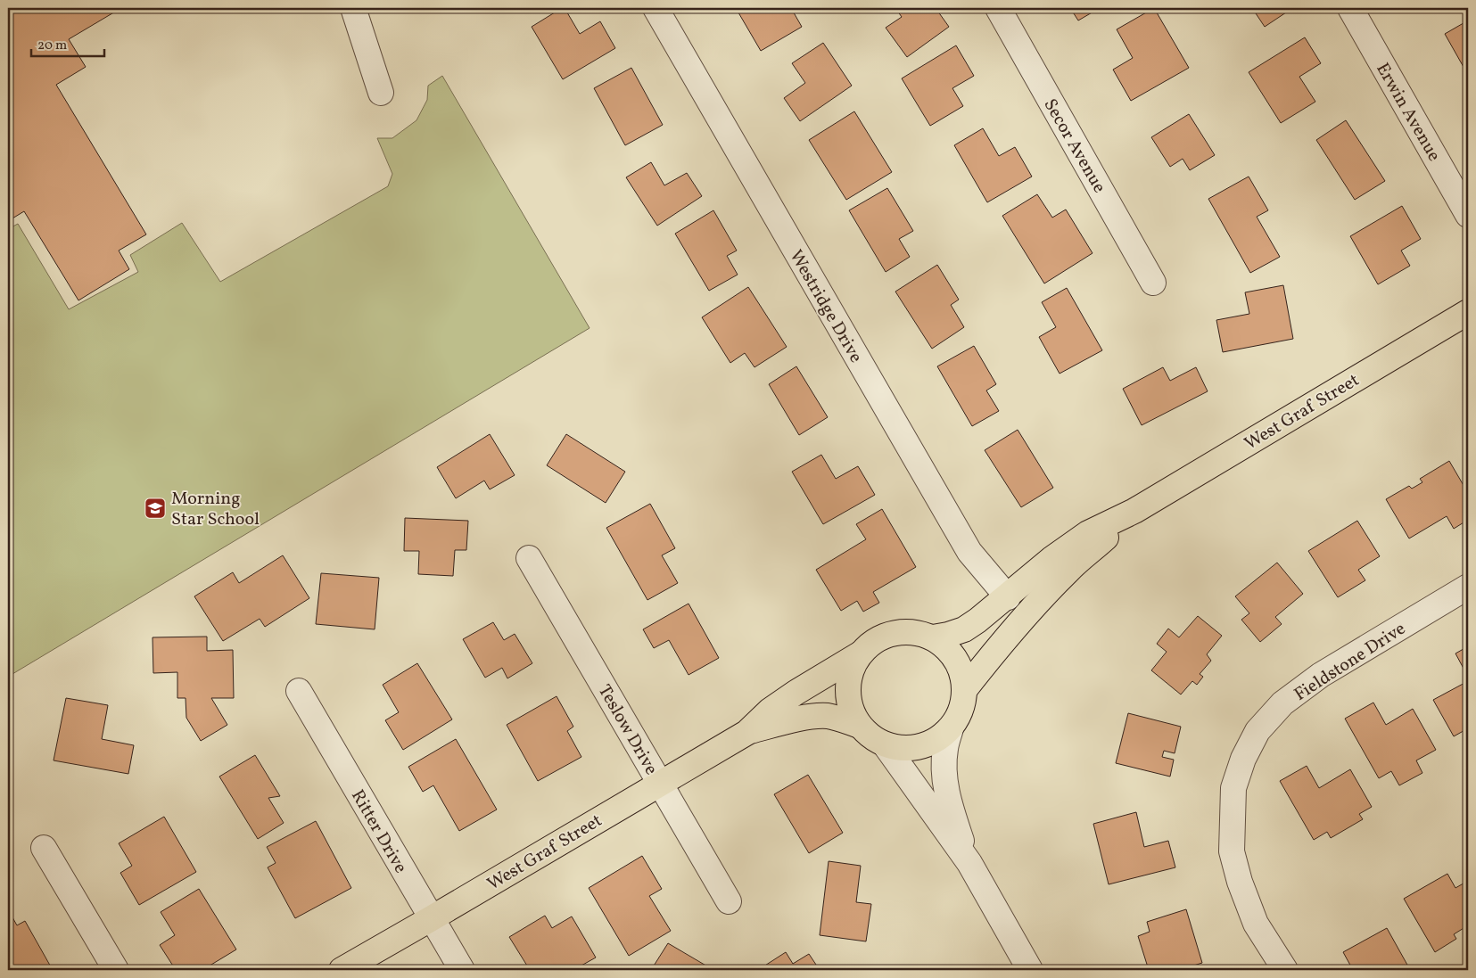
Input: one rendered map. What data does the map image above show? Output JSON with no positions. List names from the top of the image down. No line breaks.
{"streets":{"main road":["West Graf Street"],"street":["Erwin Avenue","Secor Avenue","Westridge Drive","Fieldstone Drive","Teslow Drive","Ritter Drive"]},"crossings":[["Westridge Drive","West Graf Street"],["West Graf Street","Teslow Drive"],["West Graf Street","Ritter Drive"]],"places":{"school or university":["Morning Star School"]},"scale_bar":"20 m"}
